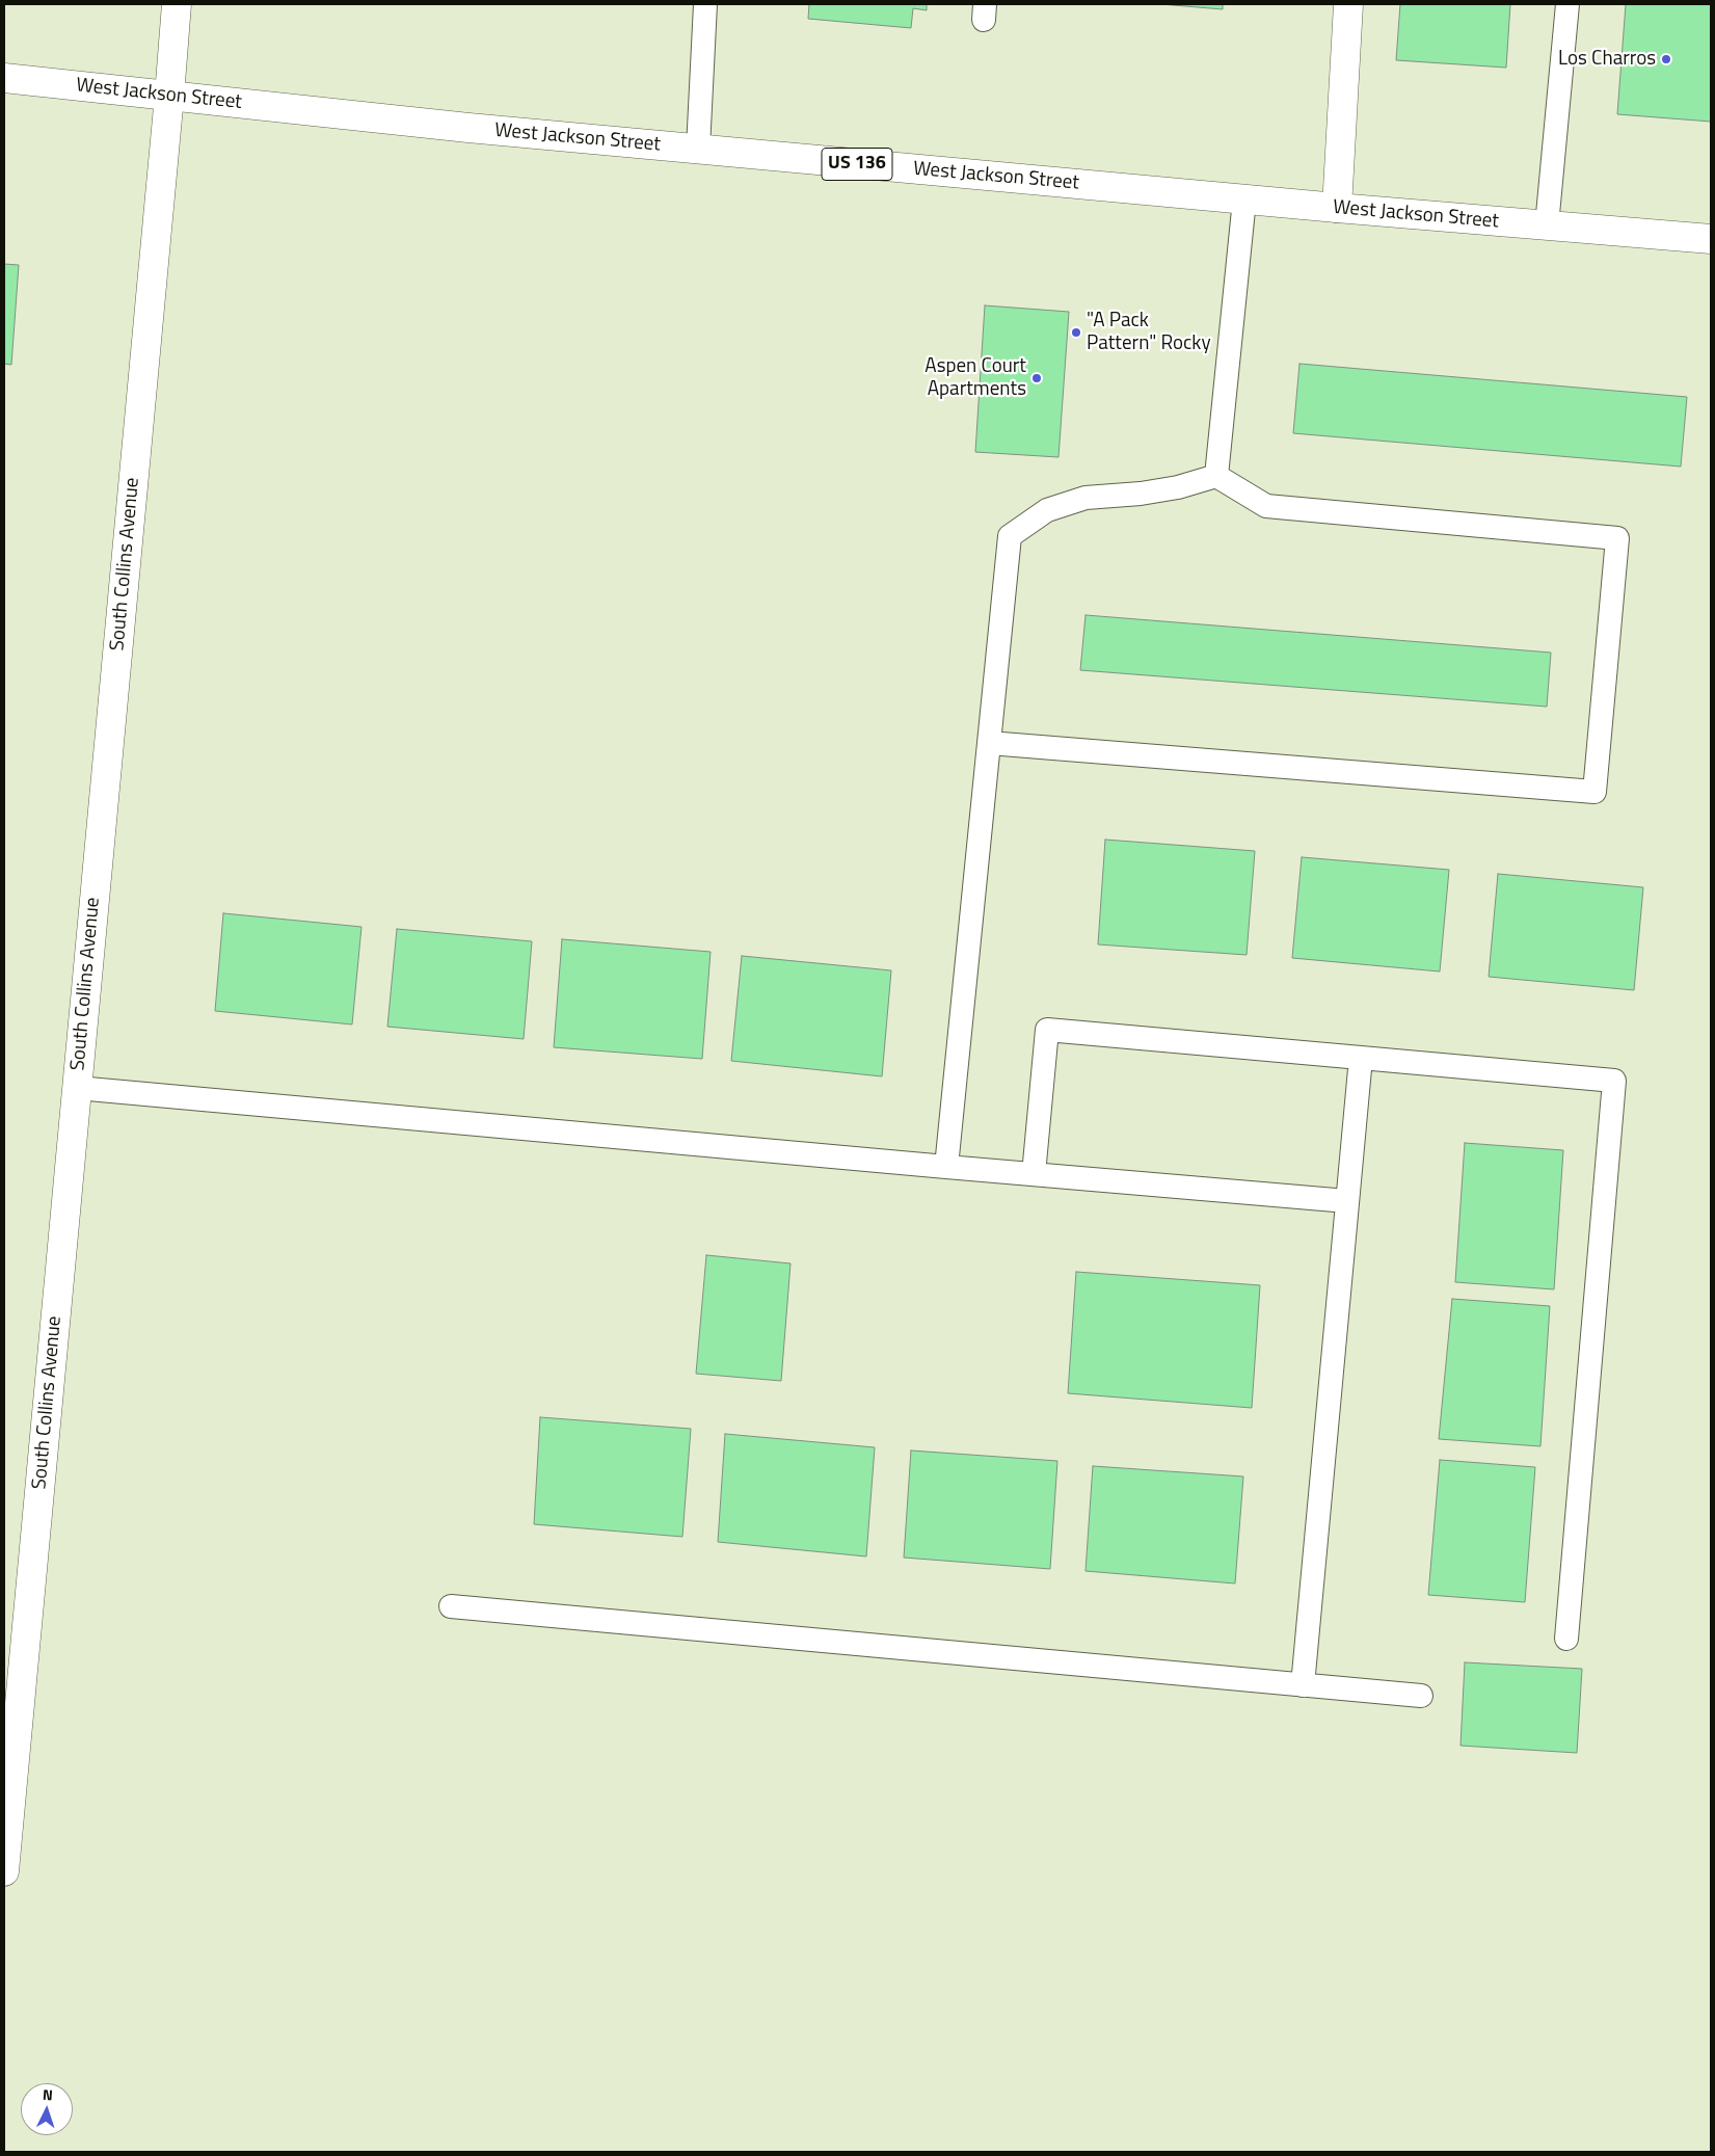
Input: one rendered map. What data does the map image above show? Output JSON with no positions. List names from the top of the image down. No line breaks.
{"streets":{"street":["West Jackson Street","US 136","South Collins Avenue"]},"crossings":[["West Jackson Street","South Collins Avenue"]],"places":["Los Charros","\"A Pack Pattern\" Rocky","Aspen Court Apartments"],"north":"top"}
